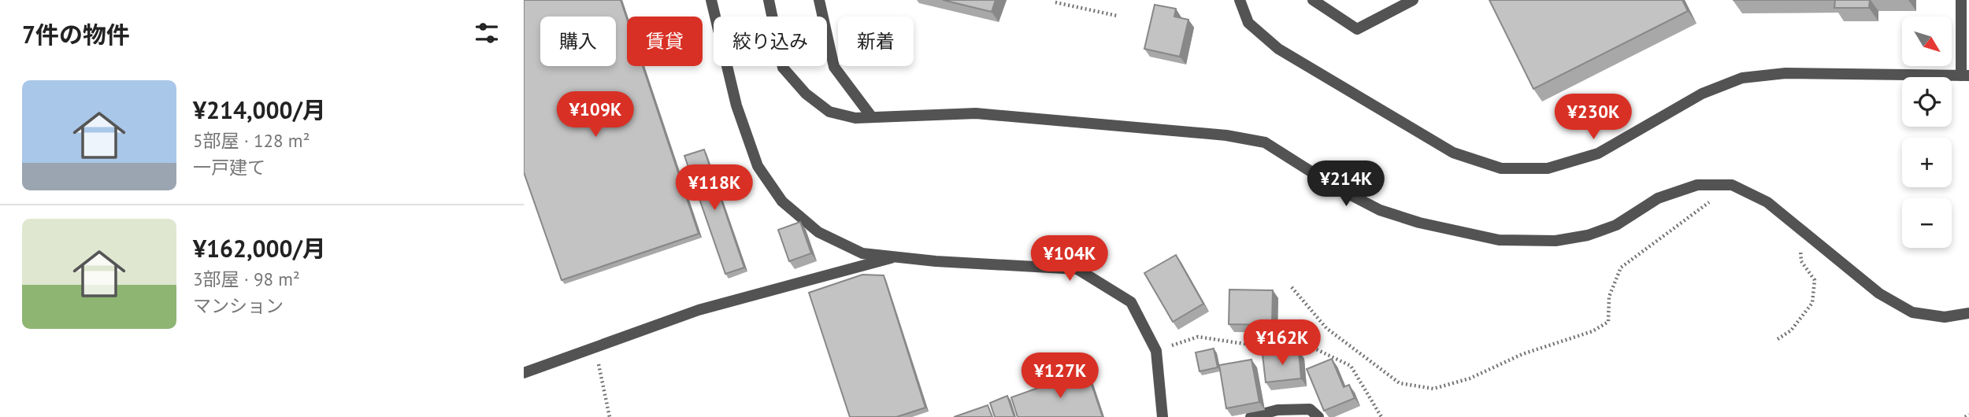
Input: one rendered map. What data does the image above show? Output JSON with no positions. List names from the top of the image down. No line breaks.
{"north":"bottom right","page":{"heading":"7件の物件","map_buttons":["+","−"],"chip":["購入","賃貸","絞り込み","新着"],"list":[{"name":"¥214,000/月","note":"5部屋 · 128 m² · 一戸建て"},{"name":"¥162,000/月","note":"3部屋 · 98 m² · マンション"}],"price":["¥109K","¥230K","¥214K","¥118K","¥104K","¥162K","¥127K"]}}
